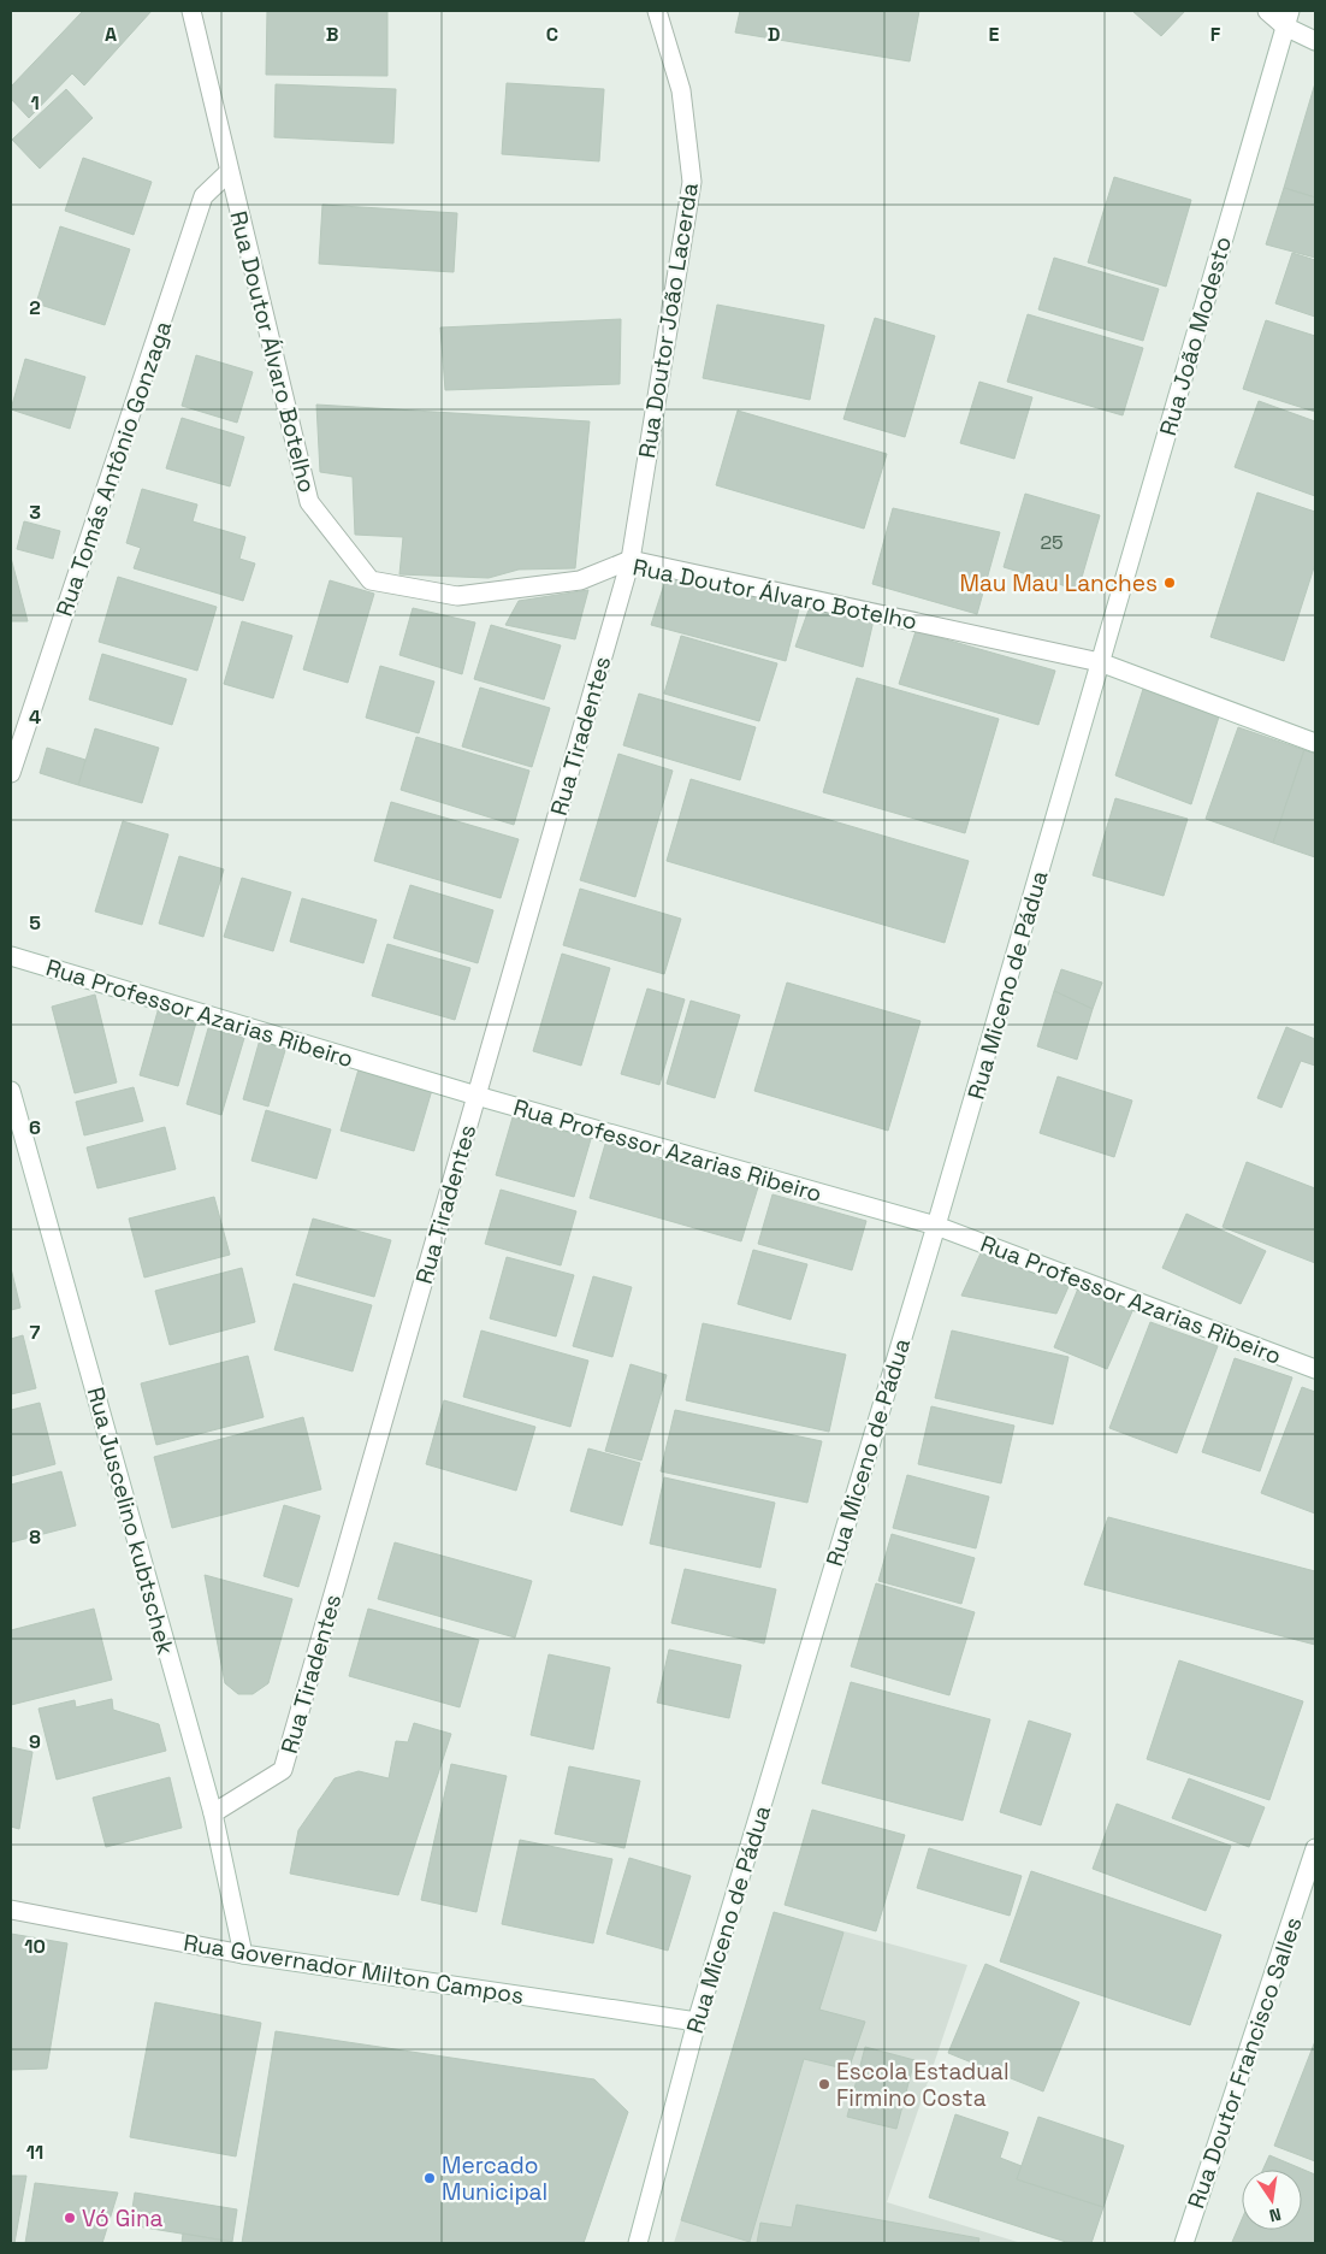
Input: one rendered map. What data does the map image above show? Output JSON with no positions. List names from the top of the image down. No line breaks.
{"streets":{"main road":["Rua Doutor João Lacerda","Rua João Modesto","Rua Doutor Álvaro Botelho","Rua Tomás Antônio Gonzaga","Rua Tiradentes","Rua Miceno de Pádua","Rua Professor Azarias Ribeiro","Rua Juscelino kubtschek","Rua Governador Milton Campos","Rua Doutor Francisco Salles"]},"crossings":[["Rua Doutor João Lacerda","Rua Doutor Álvaro Botelho"],["Rua Doutor João Lacerda","Rua Tiradentes"],["Rua João Modesto","Rua Doutor Álvaro Botelho"],["Rua João Modesto","Rua Miceno de Pádua"],["Rua Doutor Álvaro Botelho","Rua Tomás Antônio Gonzaga"],["Rua Doutor Álvaro Botelho","Rua Tiradentes"],["Rua Doutor Álvaro Botelho","Rua Miceno de Pádua"],["Rua Tiradentes","Rua Professor Azarias Ribeiro"],["Rua Tiradentes","Rua Juscelino kubtschek"],["Rua Miceno de Pádua","Rua Professor Azarias Ribeiro"],["Rua Miceno de Pádua","Rua Governador Milton Campos"],["Rua Juscelino kubtschek","Rua Governador Milton Campos"]],"places":["Mau Mau Lanches","Escola Estadual Firmino Costa","Mercado Municipal","Vó Gina"],"house_numbers":["25"],"north":"bottom","grid":{"columns":["A","B","C","D","E","F"],"rows":["1","2","3","4","5","6","7","8","9","10","11"]}}
